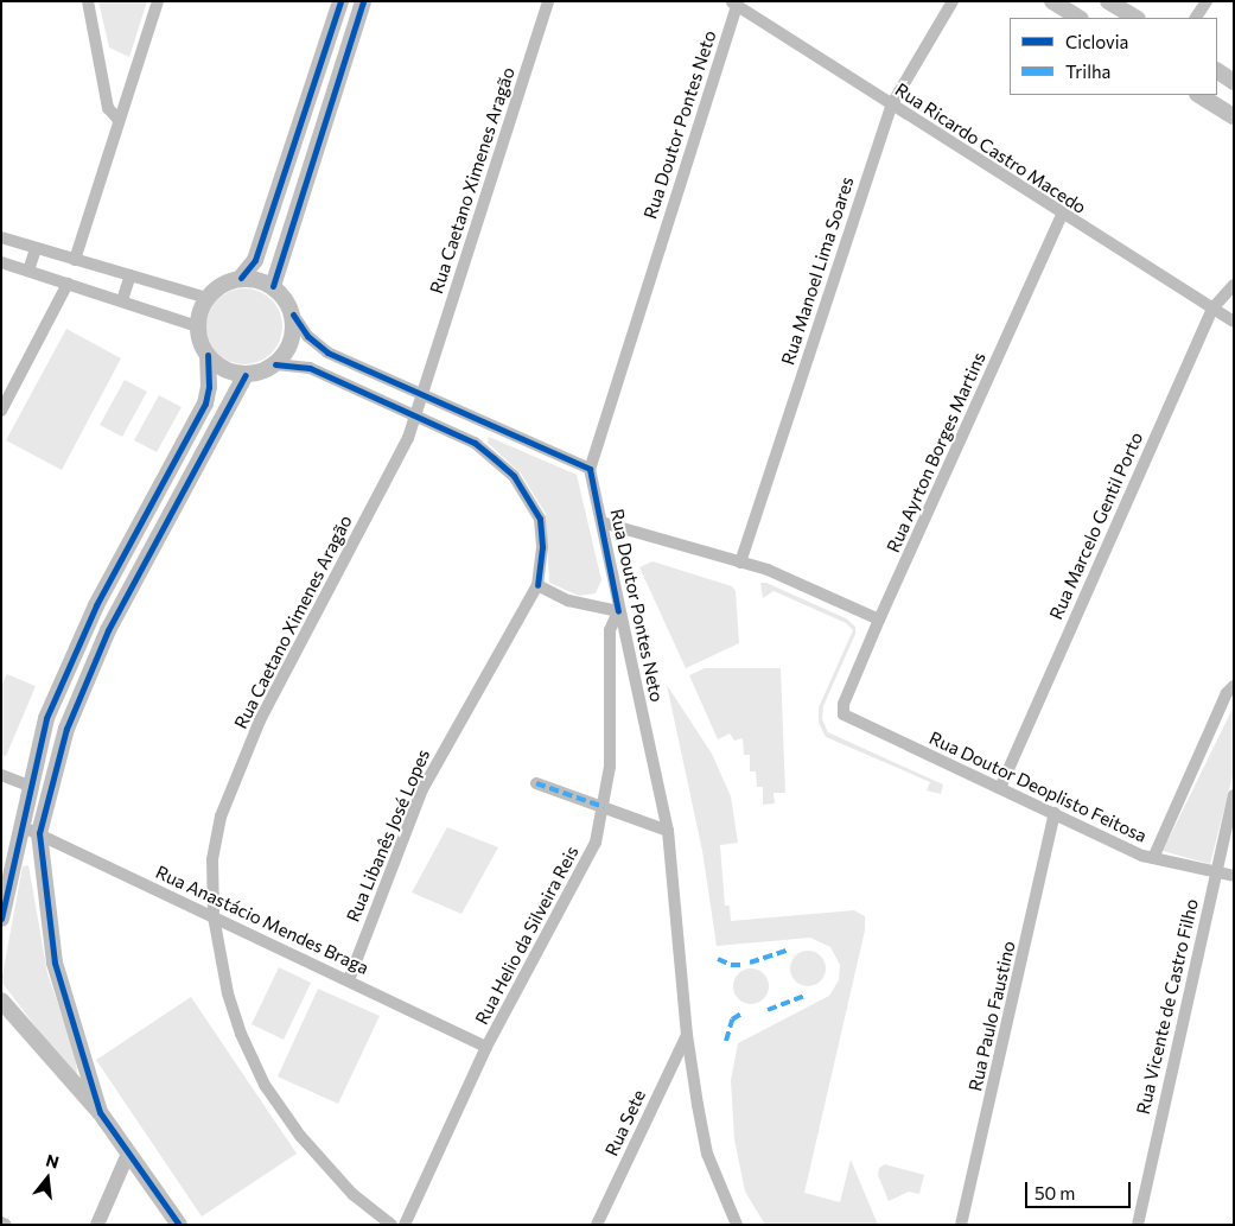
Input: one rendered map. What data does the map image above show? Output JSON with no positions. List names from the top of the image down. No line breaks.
{"streets":{"street":["Rua Doutor Pontes Neto","Rua Ricardo Castro Macedo","Rua Caetano Ximenes Aragão","Rua Manoel Lima Soares","Rua Ayrton Borges Martins","Rua Marcelo Gentil Porto","Rua Doutor Deoplisto Feitosa","Rua Libanês José Lopes","Rua Anastácio Mendes Braga","Rua Helio da Silveira Reis","Rua Vicente de Castro Filho","Rua Paulo Faustino","Rua Sete"]},"crossings":[["Rua Doutor Pontes Neto","Rua Ricardo Castro Macedo"],["Rua Doutor Pontes Neto","Rua Helio da Silveira Reis"],["Rua Doutor Pontes Neto","Rua Sete"],["Rua Ricardo Castro Macedo","Rua Manoel Lima Soares"],["Rua Ricardo Castro Macedo","Rua Ayrton Borges Martins"],["Rua Ricardo Castro Macedo","Rua Marcelo Gentil Porto"],["Rua Caetano Ximenes Aragão","Rua Anastácio Mendes Braga"],["Rua Ayrton Borges Martins","Rua Doutor Deoplisto Feitosa"],["Rua Marcelo Gentil Porto","Rua Doutor Deoplisto Feitosa"],["Rua Doutor Deoplisto Feitosa","Rua Vicente de Castro Filho"],["Rua Doutor Deoplisto Feitosa","Rua Paulo Faustino"],["Rua Libanês José Lopes","Rua Anastácio Mendes Braga"],["Rua Anastácio Mendes Braga","Rua Helio da Silveira Reis"]],"legend":["Ciclovia","Trilha"],"scale_bar":"50 m","north":"top"}
